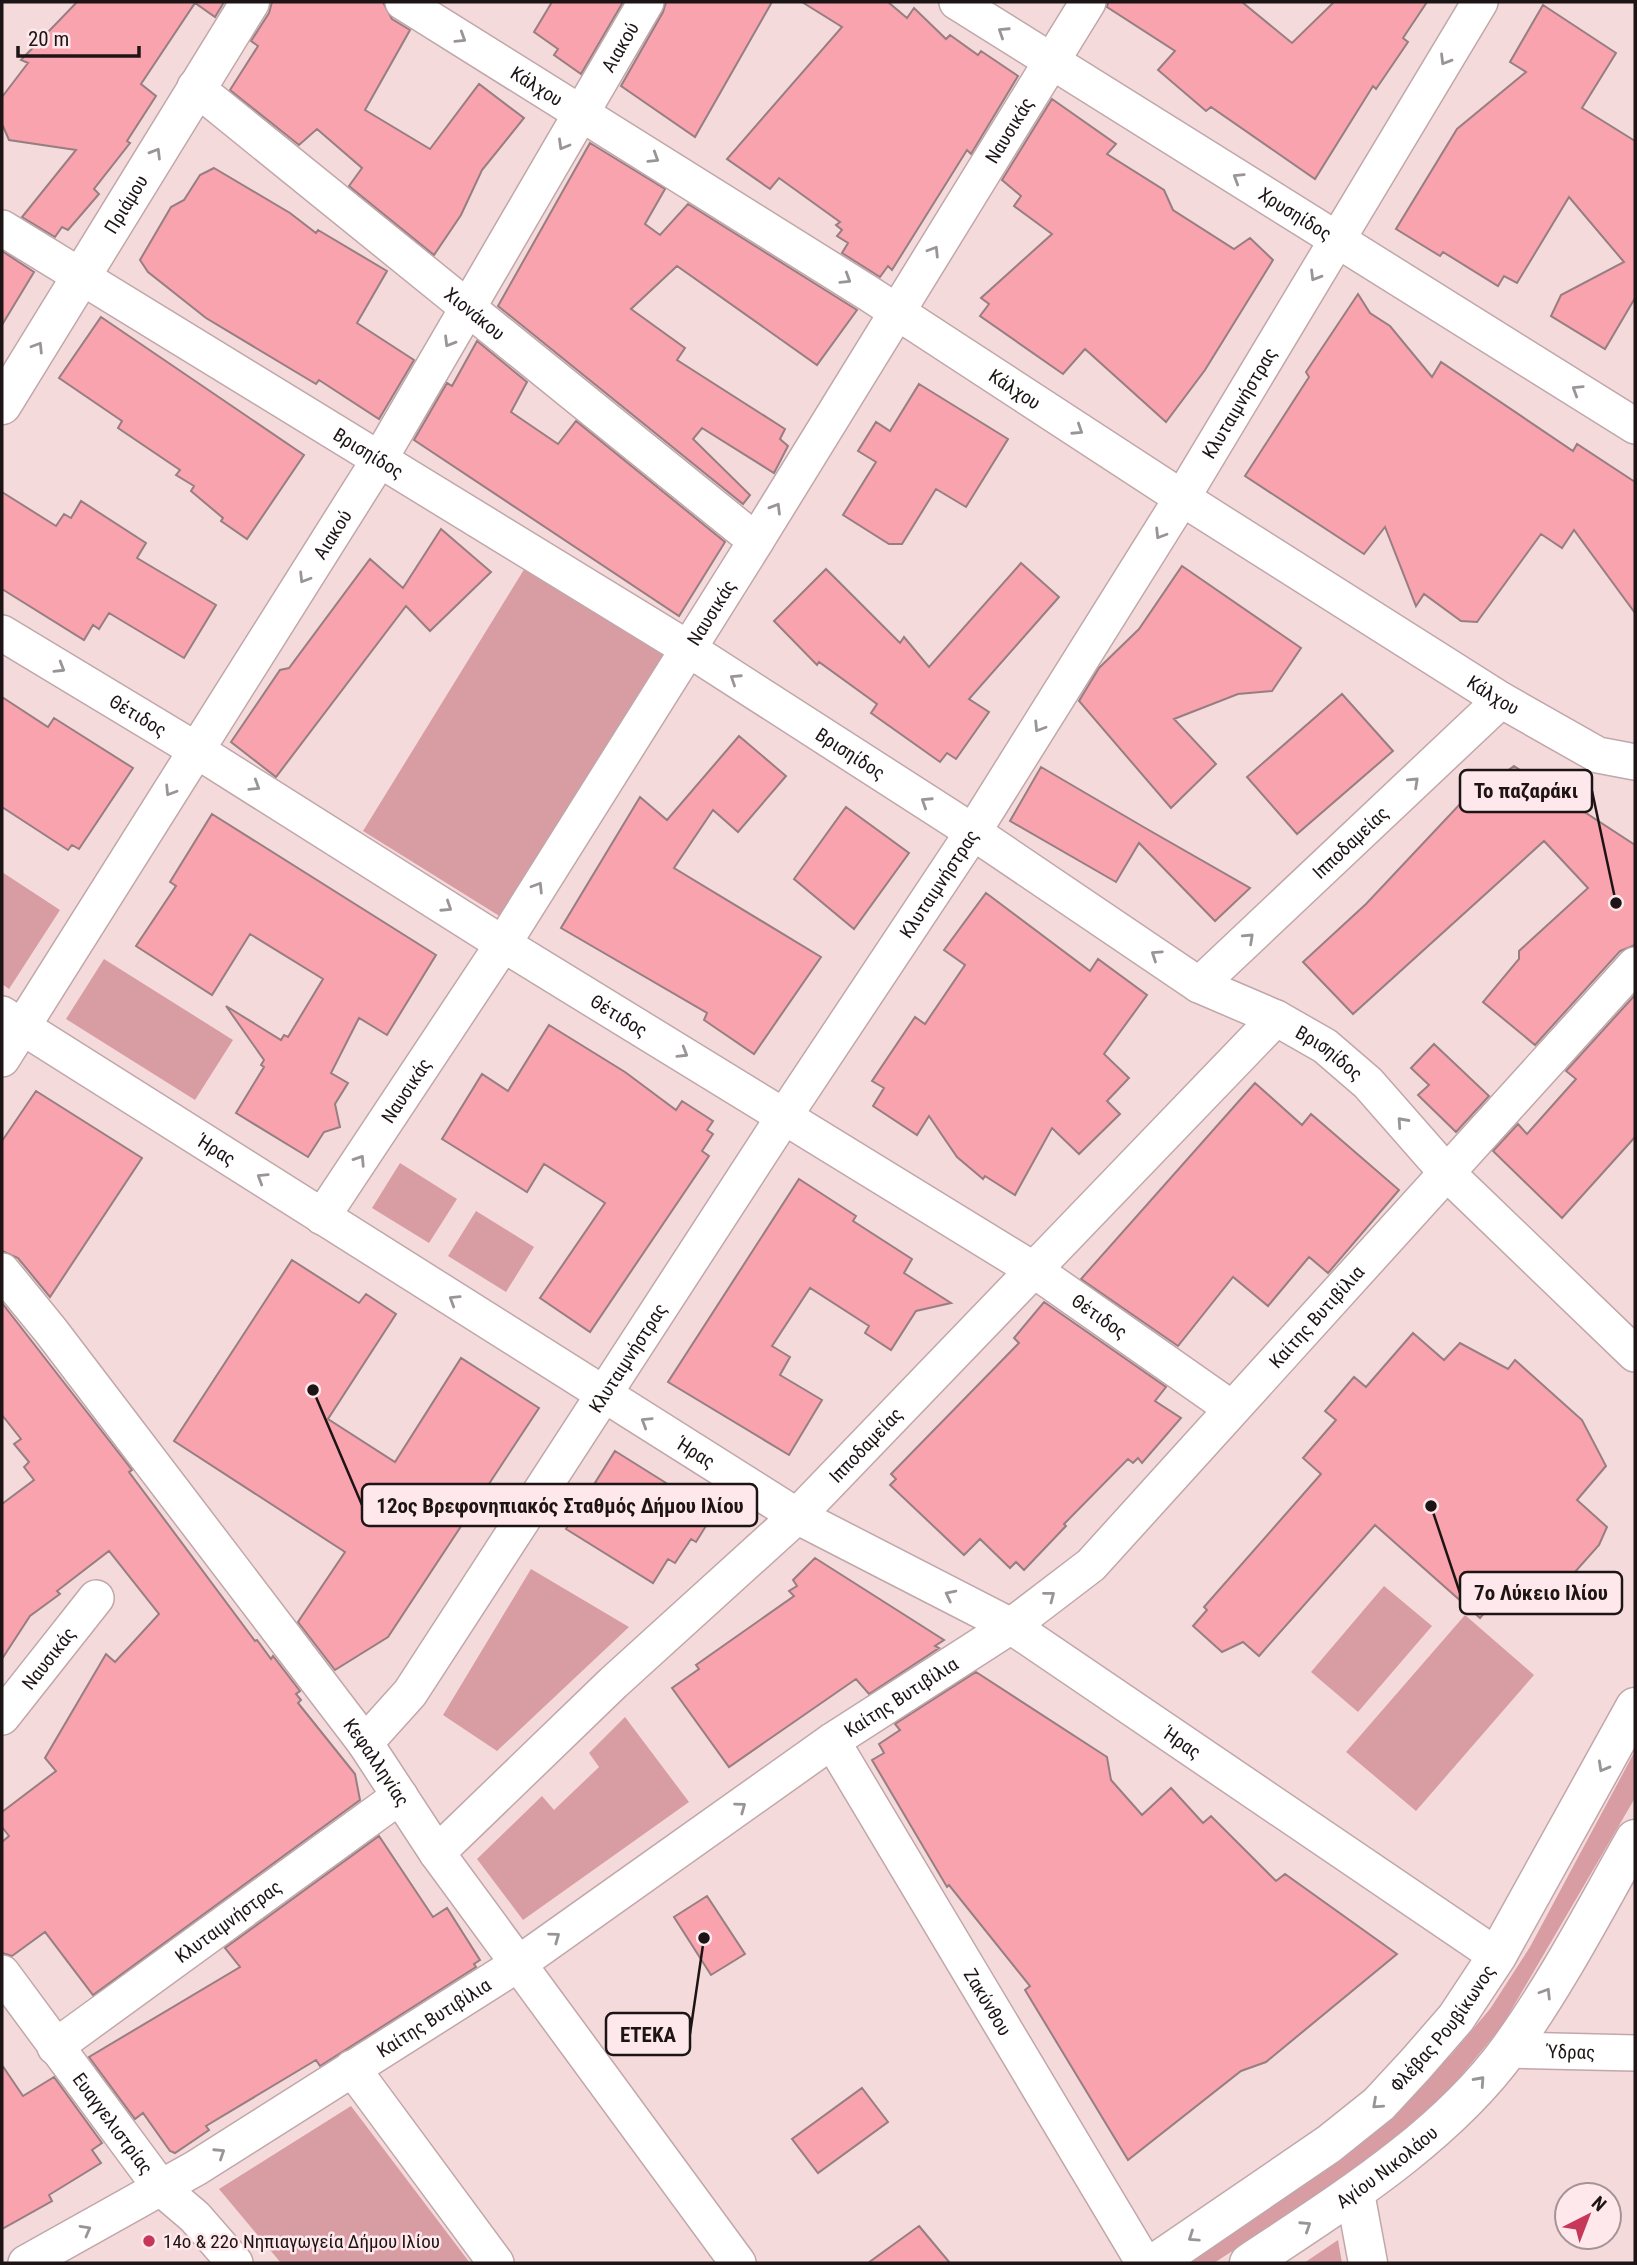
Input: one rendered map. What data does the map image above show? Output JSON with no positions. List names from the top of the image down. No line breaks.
{"streets":{"street":["Αιακού","Κάλχου","Ναυσικάς","Πριάμου","Χρυσηίδος","Χιονάκου","Κλυταιμνήστρας","Βρισηίδος","Θέτιδος","Ιπποδαμείας","Ήρας","Καίτης Βυτιβίλια","Κεφαλληνίας","Ζακύνθου","Φλέβας Ρουβίκωνος","Ύδρας","Ευαγγελιστρίας","Αγίου Νικολάου"]},"crossings":[["Αιακού","Κάλχου"],["Αιακού","Χιονάκου"],["Αιακού","Βρισηίδος"],["Αιακού","Θέτιδος"],["Αιακού","Ήρας"],["Κάλχου","Ναυσικάς"],["Κάλχου","Κλυταιμνήστρας"],["Κάλχου","Ιπποδαμείας"],["Ναυσικάς","Χρυσηίδος"],["Ναυσικάς","Χιονάκου"],["Ναυσικάς","Βρισηίδος"],["Ναυσικάς","Θέτιδος"],["Ναυσικάς","Ήρας"],["Πριάμου","Χιονάκου"],["Πριάμου","Βρισηίδος"],["Χρυσηίδος","Κλυταιμνήστρας"],["Κλυταιμνήστρας","Βρισηίδος"],["Κλυταιμνήστρας","Θέτιδος"],["Κλυταιμνήστρας","Ήρας"],["Κλυταιμνήστρας","Κεφαλληνίας"],["Κλυταιμνήστρας","Ευαγγελιστρίας"],["Βρισηίδος","Ιπποδαμείας"],["Βρισηίδος","Καίτης Βυτιβίλια"],["Θέτιδος","Ιπποδαμείας"],["Θέτιδος","Καίτης Βυτιβίλια"],["Ιπποδαμείας","Ήρας"],["Ιπποδαμείας","Κεφαλληνίας"],["Ήρας","Καίτης Βυτιβίλια"],["Ήρας","Φλέβας Ρουβίκωνος"],["Καίτης Βυτιβίλια","Κεφαλληνίας"],["Καίτης Βυτιβίλια","Ζακύνθου"],["Καίτης Βυτιβίλια","Ευαγγελιστρίας"],["Ύδρας","Αγίου Νικολάου"]],"one_way":["Αιακού","Κάλχου","Ναυσικάς","Πριάμου","Χρυσηίδος","Κλυταιμνήστρας","Βρισηίδος","Θέτιδος","Ήρας","Καίτης Βυτιβίλια","Αγίου Νικολάου"],"places":["Το παζαράκι","12ος Βρεφονηπιακός Σταθμός Δήμου Ιλίου","7ο Λύκειο Ιλίου","ΕΤΕΚΑ","14ο & 22ο Νηπιαγωγεία Δήμου Ιλίου"],"scale_bar":"20 m","north":"top right"}
